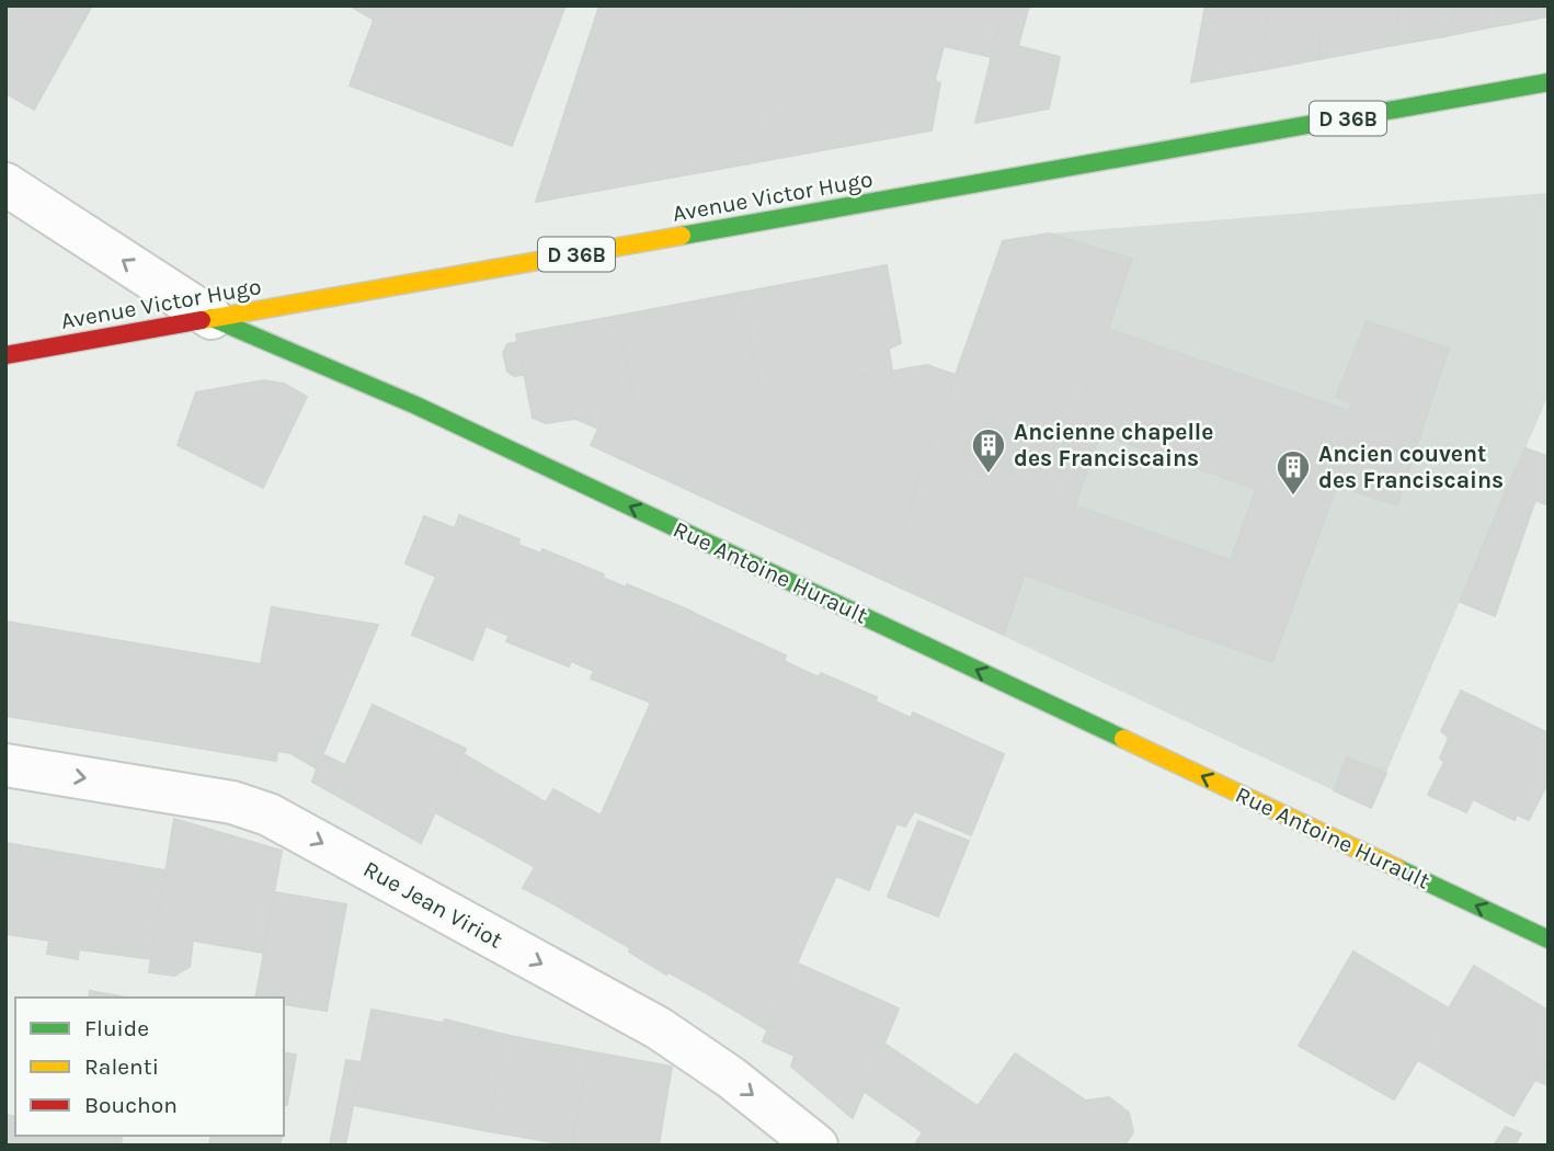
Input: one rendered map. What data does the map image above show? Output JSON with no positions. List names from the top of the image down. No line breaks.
{"streets":{"main road":["D 36B","Avenue Victor Hugo","Rue Antoine Hurault"],"street":["Rue Jean Viriot"]},"crossings":[["Avenue Victor Hugo","Rue Antoine Hurault"]],"one_way":["Rue Antoine Hurault","Rue Jean Viriot"],"places":{"building":["Ancienne chapelle des Franciscains","Ancien couvent des Franciscains"]},"legend":["Fluide","Ralenti","Bouchon"]}
